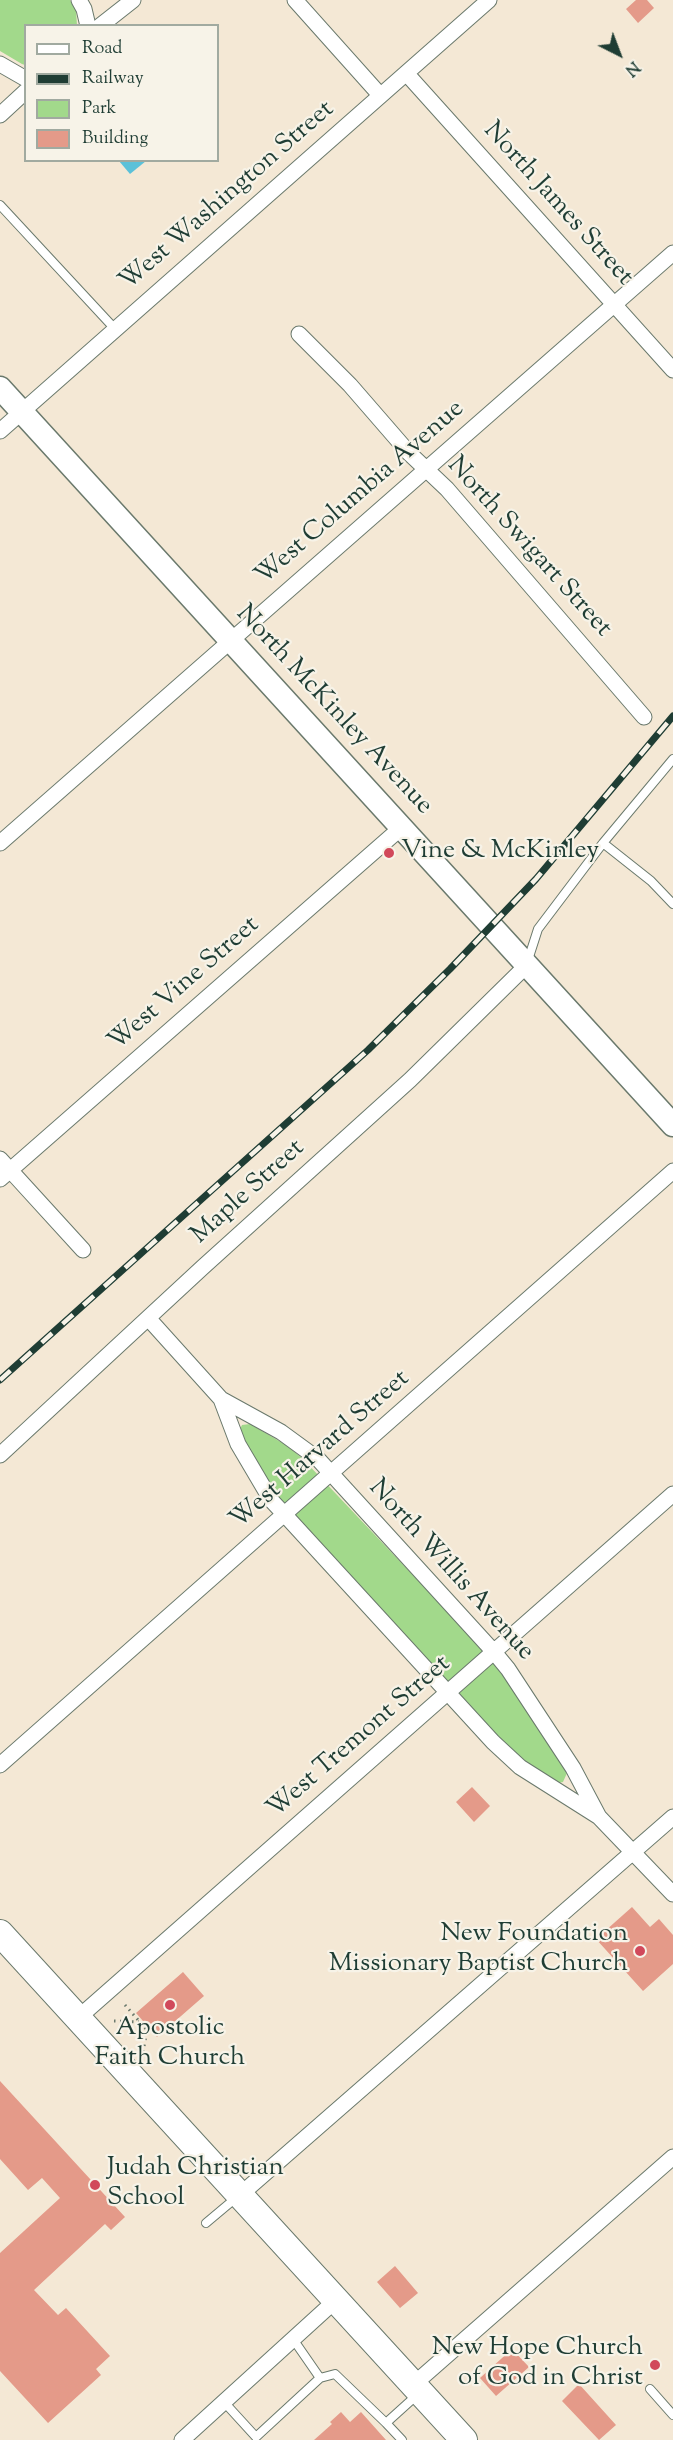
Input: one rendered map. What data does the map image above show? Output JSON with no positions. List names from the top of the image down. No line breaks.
{"streets":{"street":["West Washington Street","North James Street","West Columbia Avenue","North Swigart Street","North McKinley Avenue","West Vine Street","Maple Street","West Harvard Street","North Willis Avenue","West Tremont Street"]},"crossings":[["West Washington Street","North James Street"],["West Washington Street","North McKinley Avenue"],["North James Street","West Columbia Avenue"],["West Columbia Avenue","North Swigart Street"],["West Columbia Avenue","North McKinley Avenue"],["North McKinley Avenue","West Vine Street"],["North McKinley Avenue","Maple Street"],["Maple Street","North Willis Avenue"],["West Harvard Street","North Willis Avenue"],["North Willis Avenue","West Tremont Street"]],"places":["Vine & McKinley","New Foundation Missionary Baptist Church","Apostolic Faith Church","Judah Christian School","New Hope Church of God in Christ"],"legend":["Road","Railway","Park","Building"],"north":"bottom right"}
